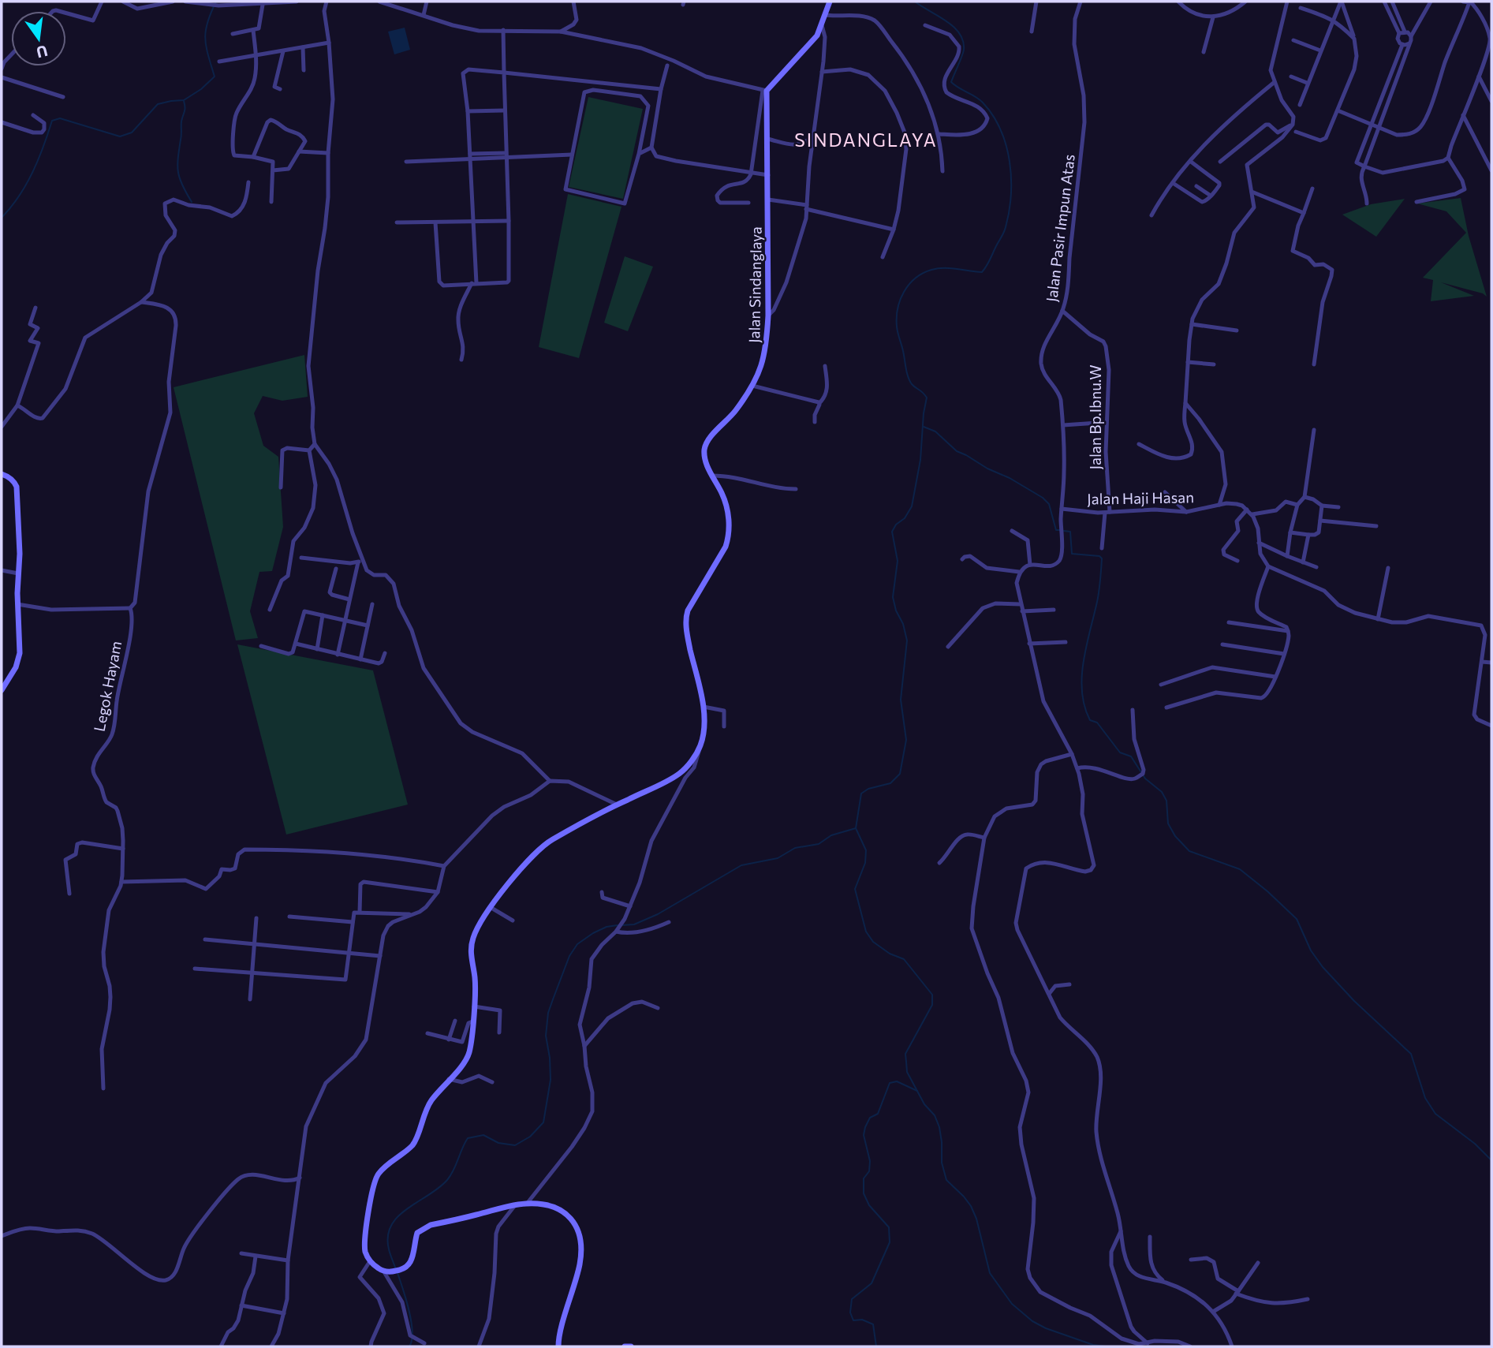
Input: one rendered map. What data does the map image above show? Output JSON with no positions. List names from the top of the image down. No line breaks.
{"streets":{"street":["Jalan Pasir Impun Atas","Jalan Sindanglaya","Jalan Bp.Ibnu.W","Jalan Haji Hasan","Legok Hayam"]},"crossings":[["Jalan Pasir Impun Atas","Jalan Bp.Ibnu.W"],["Jalan Pasir Impun Atas","Jalan Haji Hasan"],["Jalan Bp.Ibnu.W","Jalan Haji Hasan"]],"districts":["SINDANGLAYA"],"north":"bottom"}
